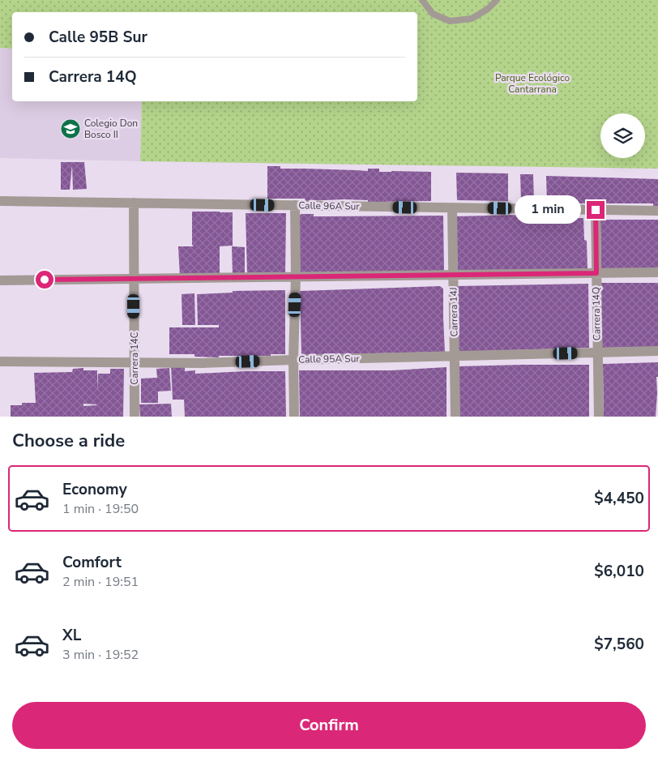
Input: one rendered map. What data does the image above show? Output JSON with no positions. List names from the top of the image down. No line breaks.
{"streets":{"street":["Calle 96A Sur","Carrera 14J","Carrera 14Q","Carrera 14C","Calle 95A Sur"]},"crossings":[["Calle 96A Sur","Carrera 14J"],["Calle 96A Sur","Carrera 14Q"],["Calle 96A Sur","Carrera 14C"],["Carrera 14J","Calle 95A Sur"],["Carrera 14Q","Calle 95A Sur"],["Carrera 14C","Calle 95A Sur"]],"parks":["Parque Ecológico Cantarrana"],"places":{"school or university":["Colegio Don Bosco II"]},"page":{"banner":["Calle 95B Sur","Carrera 14Q"],"bubble":"1 min","heading":"Choose a ride","list":[{"name":"Economy","note":"1 min · 19:50","value":"$4,450"},{"name":"Comfort","note":"2 min · 19:51","value":"$6,010"},{"name":"XL","note":"3 min · 19:52","value":"$7,560"}],"buttons":"Confirm"}}
